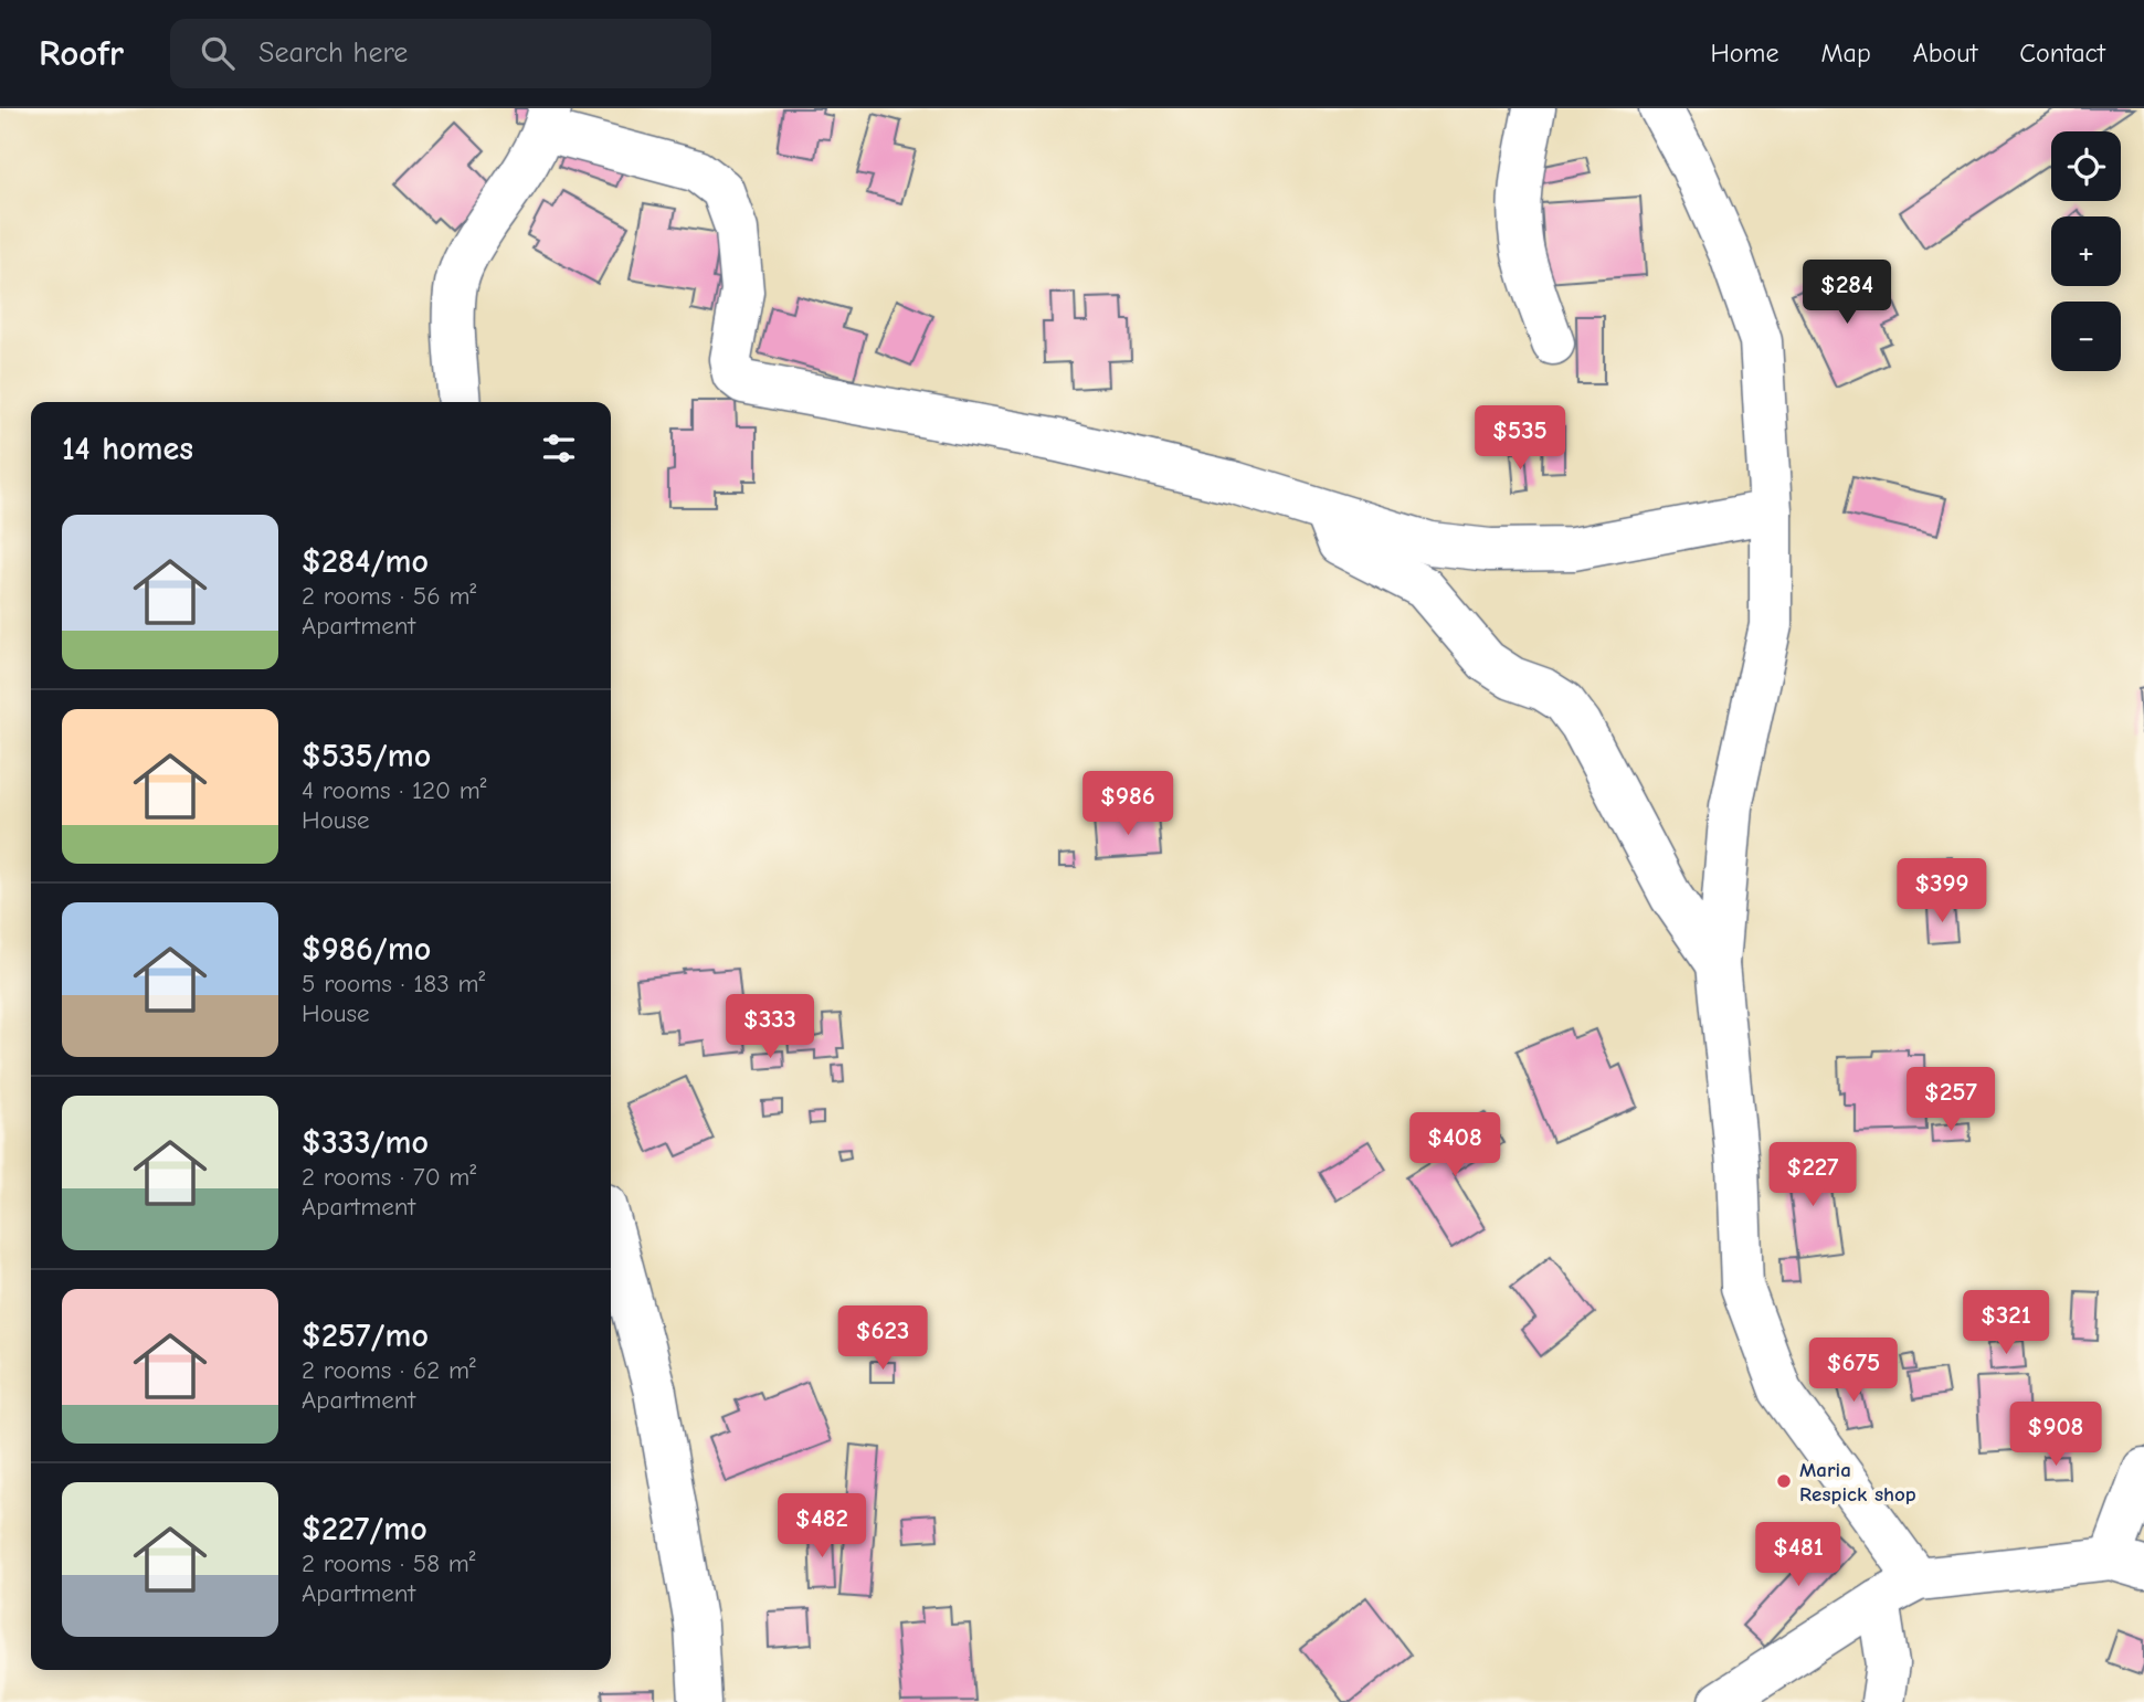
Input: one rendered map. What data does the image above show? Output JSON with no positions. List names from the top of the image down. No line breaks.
{"places":["Maria Respick shop"],"page":{"header":"Roofr","search":"Search here","nav":["Home","Map","About","Contact"],"map_buttons":["+","−"],"price":["$284","$535","$986","$399","$333","$257","$408","$227","$321","$623","$675","$908","$482","$481"],"heading":"14 homes","list":[{"name":"$284/mo","note":"2 rooms · 56 m² · Apartment"},{"name":"$535/mo","note":"4 rooms · 120 m² · House"},{"name":"$986/mo","note":"5 rooms · 183 m² · House"},{"name":"$333/mo","note":"2 rooms · 70 m² · Apartment"},{"name":"$257/mo","note":"2 rooms · 62 m² · Apartment"},{"name":"$227/mo","note":"2 rooms · 58 m² · Apartment"}]}}
